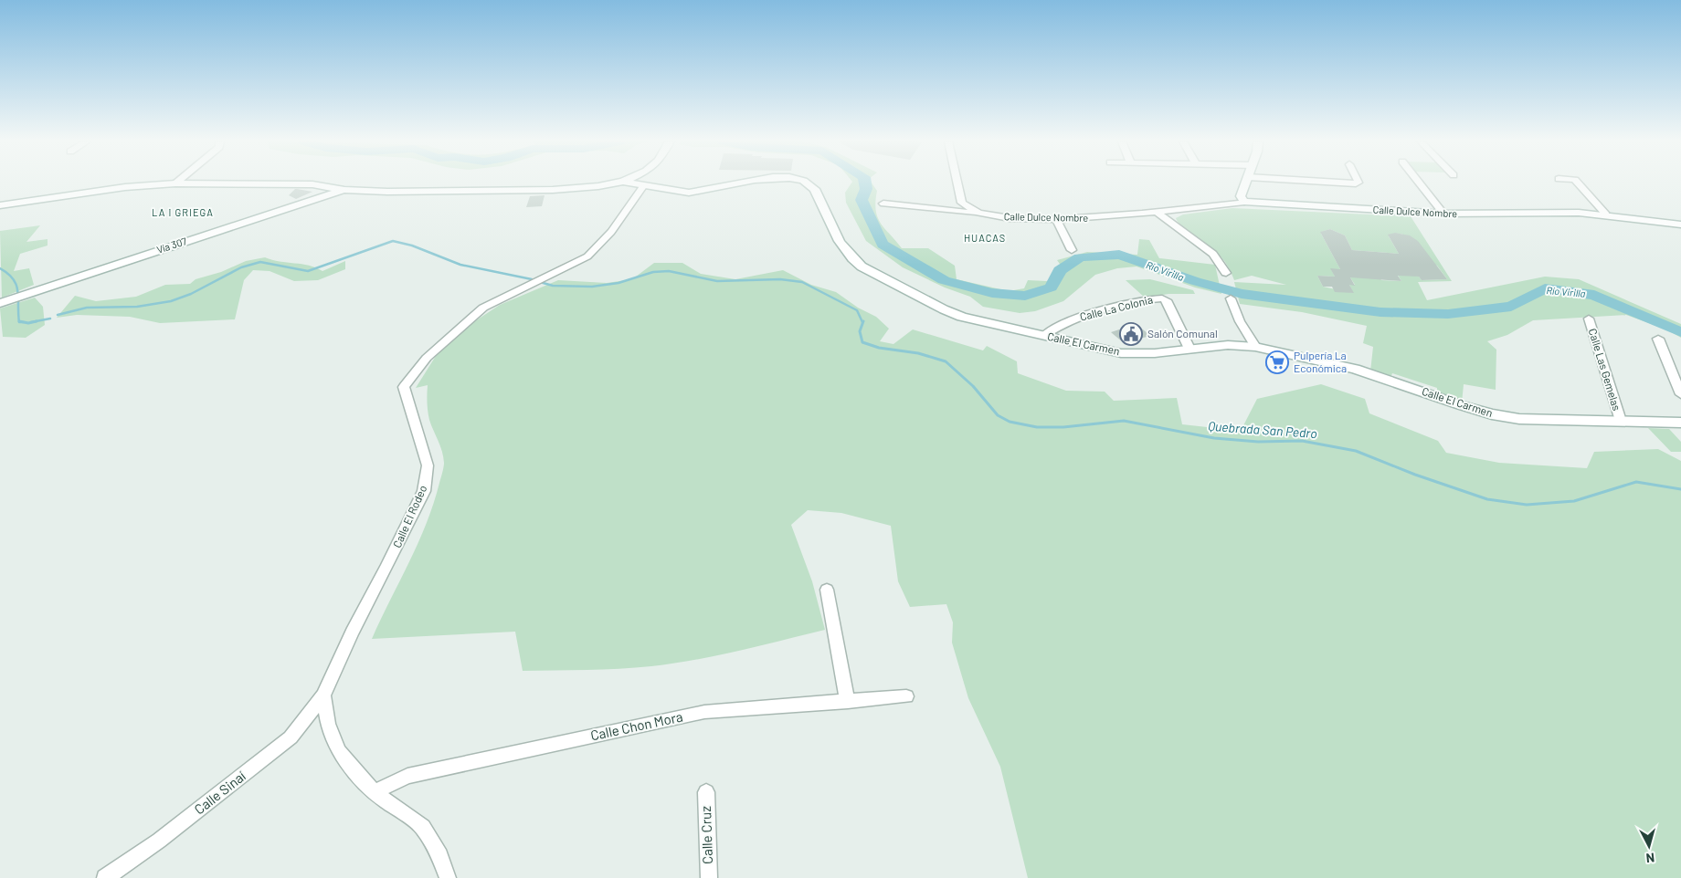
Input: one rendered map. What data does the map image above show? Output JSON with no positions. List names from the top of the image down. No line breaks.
{"streets":{"street":["Calle Dulce Nombre","Vía 307","Calle La Colonia","Calle El Carmen","Calle Las Gemelas","Calle El Rodeo","Calle Chon Mora","Calle Sinaí","Calle Cruz"]},"crossings":[["Calle La Colonia","Calle El Carmen"],["Calle El Carmen","Calle Las Gemelas"],["Calle El Carmen","Calle El Rodeo"],["Calle El Rodeo","Calle Sinaí"]],"districts":["LA I GRIEGA","HUACAS"],"water":["Río Virilla","Quebrada San Pedro"],"places":{"public building":["Salón Comunal"],"supermarket":["Pulpería La Económica"]},"north":"bottom"}
